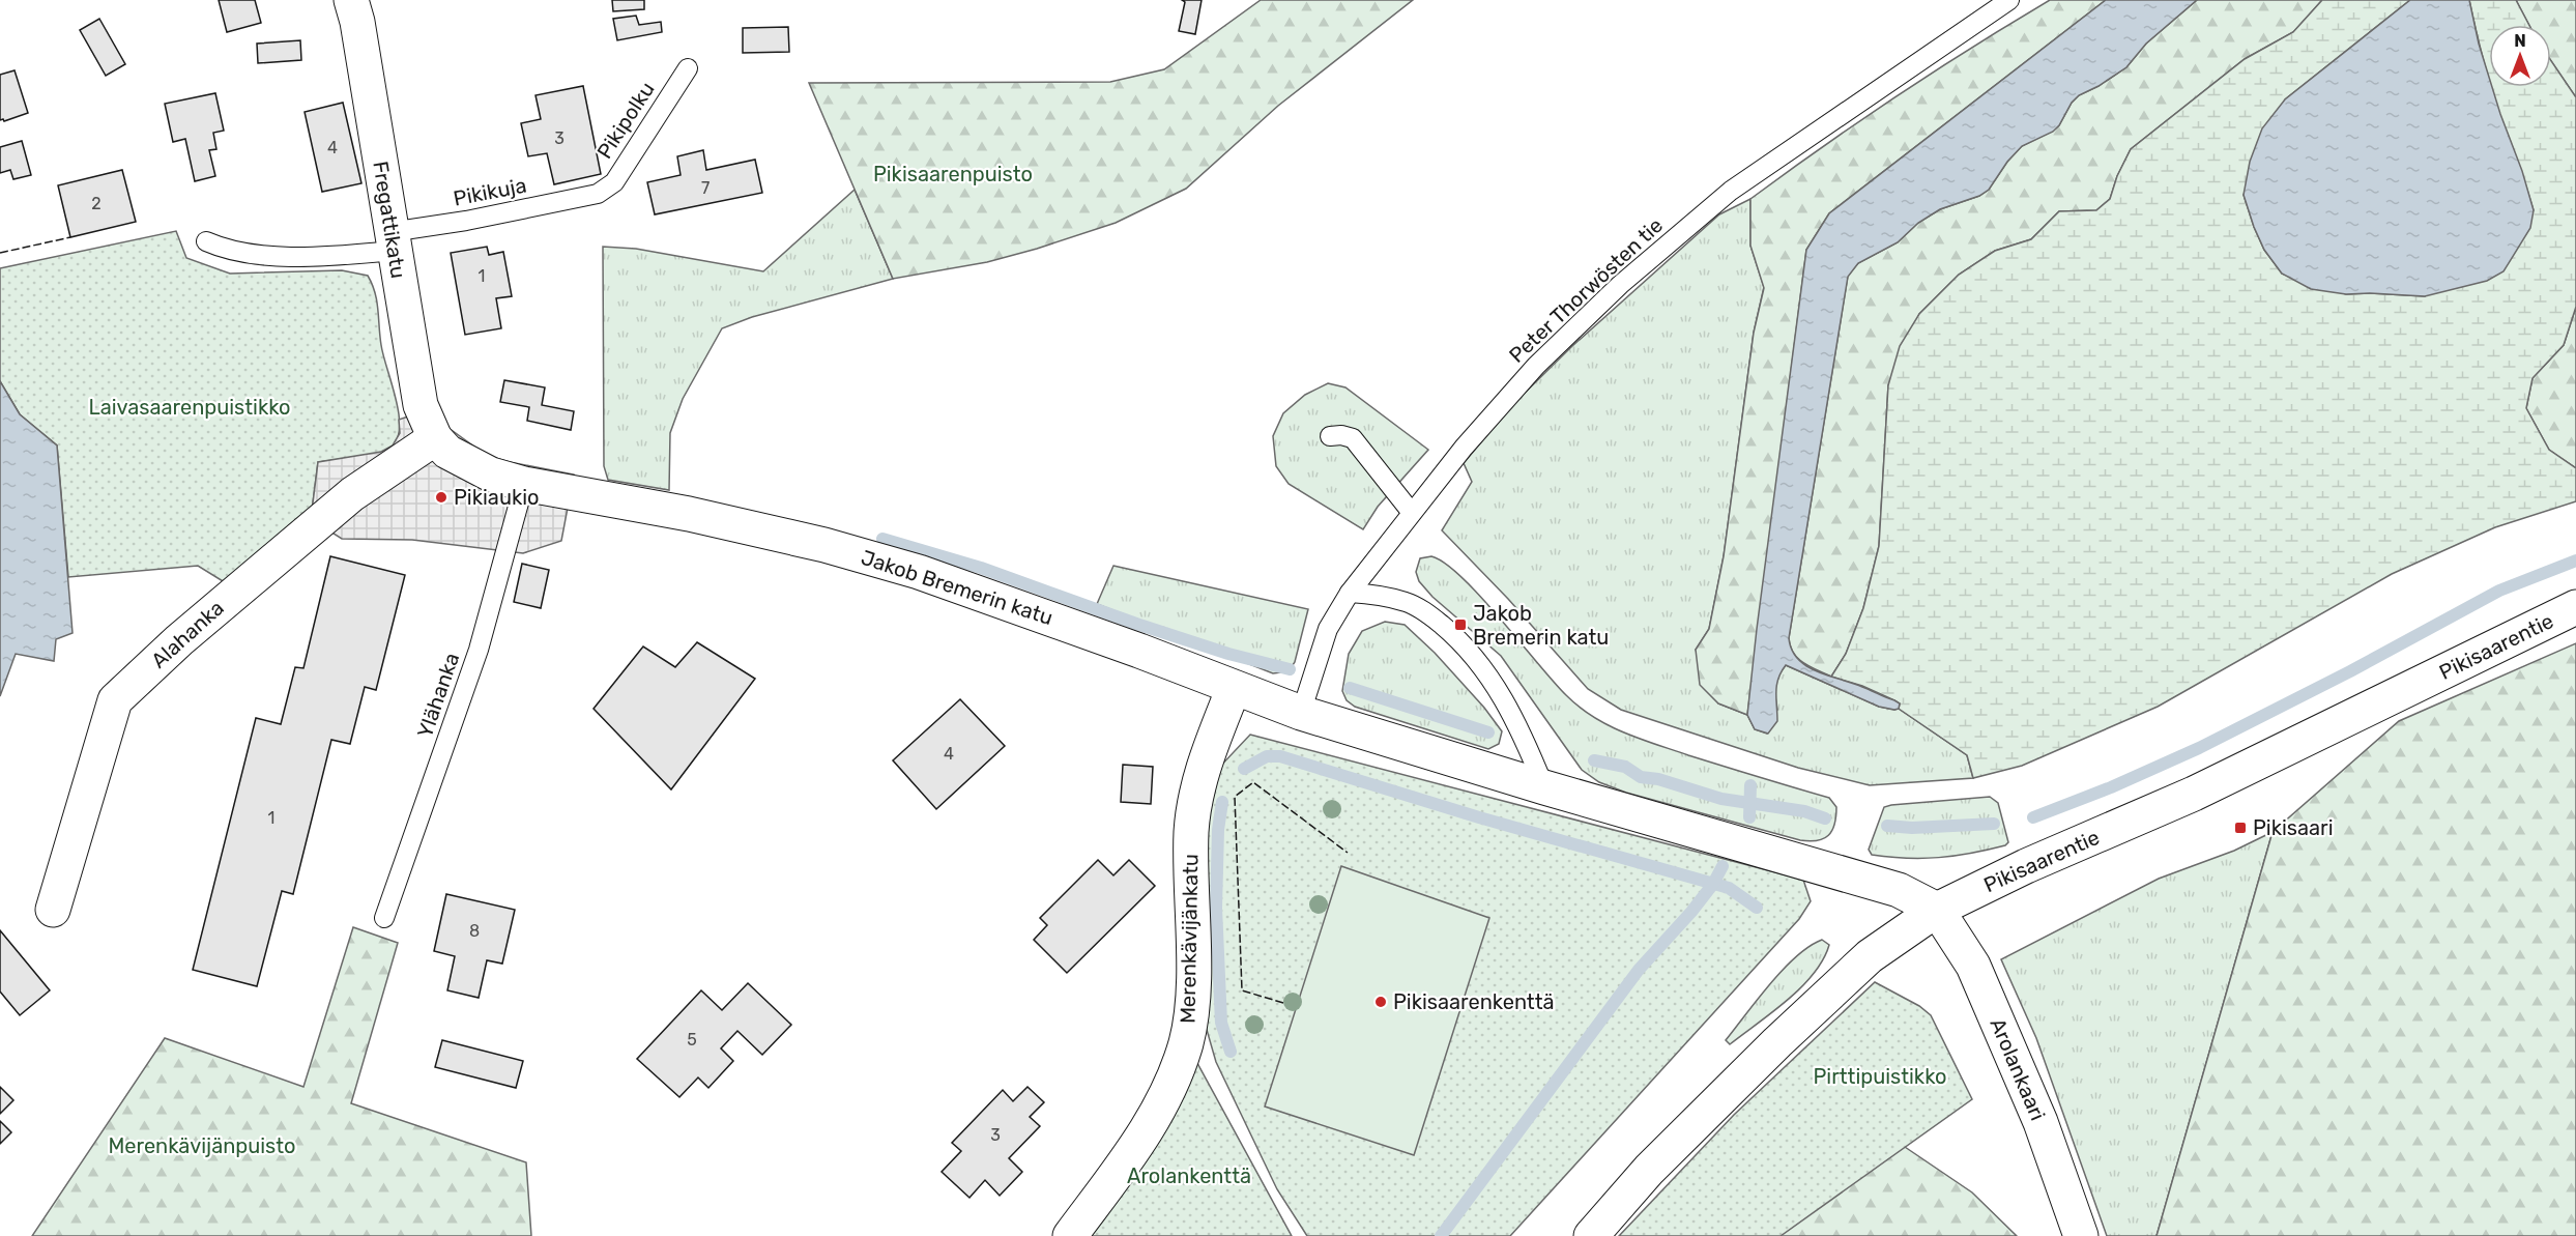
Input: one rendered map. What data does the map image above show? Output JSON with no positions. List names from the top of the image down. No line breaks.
{"streets":{"street":["Fregattikatu","Jakob Bremerin katu","Alahanka","Pikisaarentie","Merenkävijänkatu","Arolankaari"],"lane":["Pikipolku","Pikikuja","Peter Thorwösten tie","Ylähanka"]},"crossings":[["Pikipolku","Pikikuja"],["Pikikuja","Fregattikatu"],["Fregattikatu","Jakob Bremerin katu"],["Fregattikatu","Alahanka"],["Peter Thorwösten tie","Jakob Bremerin katu"],["Jakob Bremerin katu","Alahanka"],["Jakob Bremerin katu","Pikisaarentie"],["Jakob Bremerin katu","Ylähanka"],["Jakob Bremerin katu","Merenkävijänkatu"],["Jakob Bremerin katu","Arolankaari"],["Pikisaarentie","Arolankaari"]],"parks":["Pikisaarenpuisto","Laivasaarenpuistikko","Pirttipuistikko","Merenkävijänpuisto","Arolankenttä"],"places":{"other":["Pikiaukio","Pikisaarenkenttä"],"transit":["Jakob Bremerin katu","Pikisaari"]},"house_numbers":["3","4","7","2","1","4","1","8","5","3"],"north":"top"}
